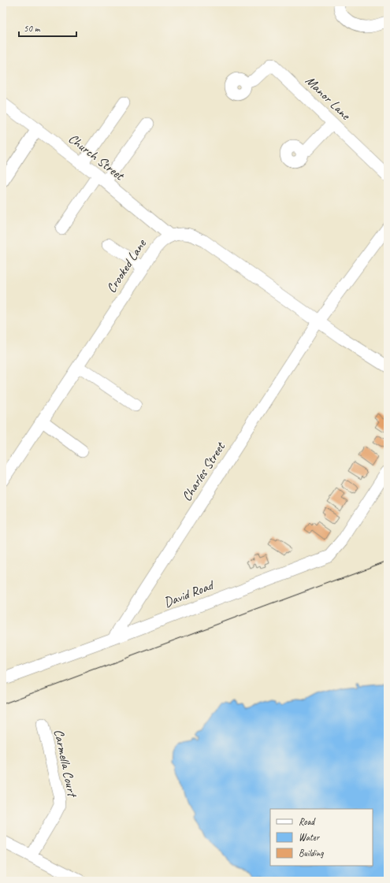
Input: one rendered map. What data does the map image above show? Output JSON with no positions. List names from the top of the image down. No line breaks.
{"streets":{"street":["Manor Lane","Church Street","Crooked Lane","Charles Street","David Road","Carmella Court"]},"crossings":[["Church Street","Crooked Lane"],["Charles Street","David Road"]],"legend":["Road","Water","Building"],"scale_bar":"50 m"}
